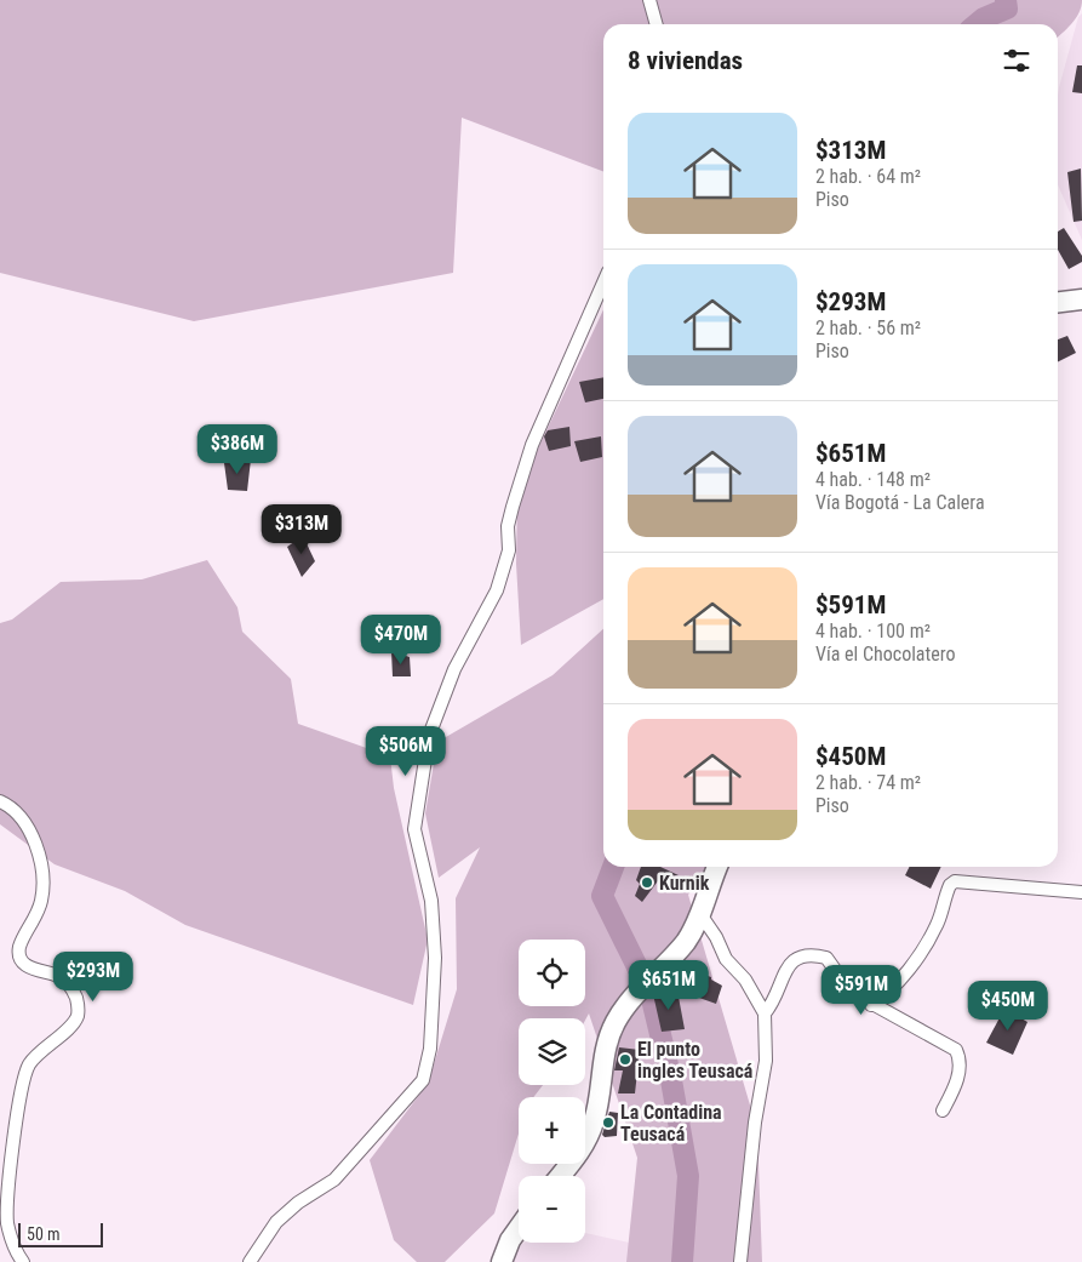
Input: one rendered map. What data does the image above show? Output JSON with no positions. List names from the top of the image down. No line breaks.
{"places":["Kurnik","El punto ingles Teusacá","La Contadina Teusacá"],"scale_bar":"50 m","page":{"heading":"8 viviendas","list":[{"name":"$313M","note":"2 hab. · 64 m² · Piso"},{"name":"$293M","note":"2 hab. · 56 m² · Piso"},{"name":"$651M","note":"4 hab. · 148 m² · Vía Bogotá - La Calera"},{"name":"$591M","note":"4 hab. · 100 m² · Vía el Chocolatero"},{"name":"$450M","note":"2 hab. · 74 m² · Piso"}],"price":["$386M","$313M","$470M","$506M","$293M","$651M","$591M","$450M"],"map_buttons":["+","−"],"scale":"50 m"}}
